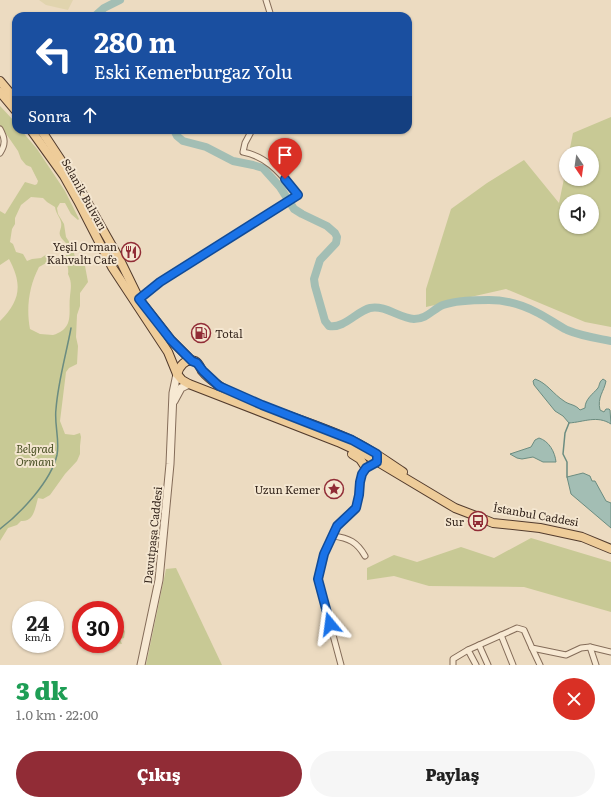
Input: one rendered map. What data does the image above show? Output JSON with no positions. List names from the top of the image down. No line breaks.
{"streets":{"main road":["Selanik Bulvarı","İstanbul Caddesi"],"street":["Davutpaşa Caddesi"]},"crossings":[["Selanik Bulvarı","Davutpaşa Caddesi"]],"parks":["Belgrad Ormanı"],"places":{"restaurant":["Yeşil Orman Kahvaltı Cafe"],"fuel station":["Total"],"place":["Uzun Kemer"],"bus stop":["Sur"]},"north":"bottom","page":{"turn":["280 m","Eski Kemerburgaz Yolu"],"then":"Sonra","speed":"24 km/h","limit":"30","heading":["3 dk","1.0 km · 22:00"],"buttons":["Çıkış","Paylaş"]}}
